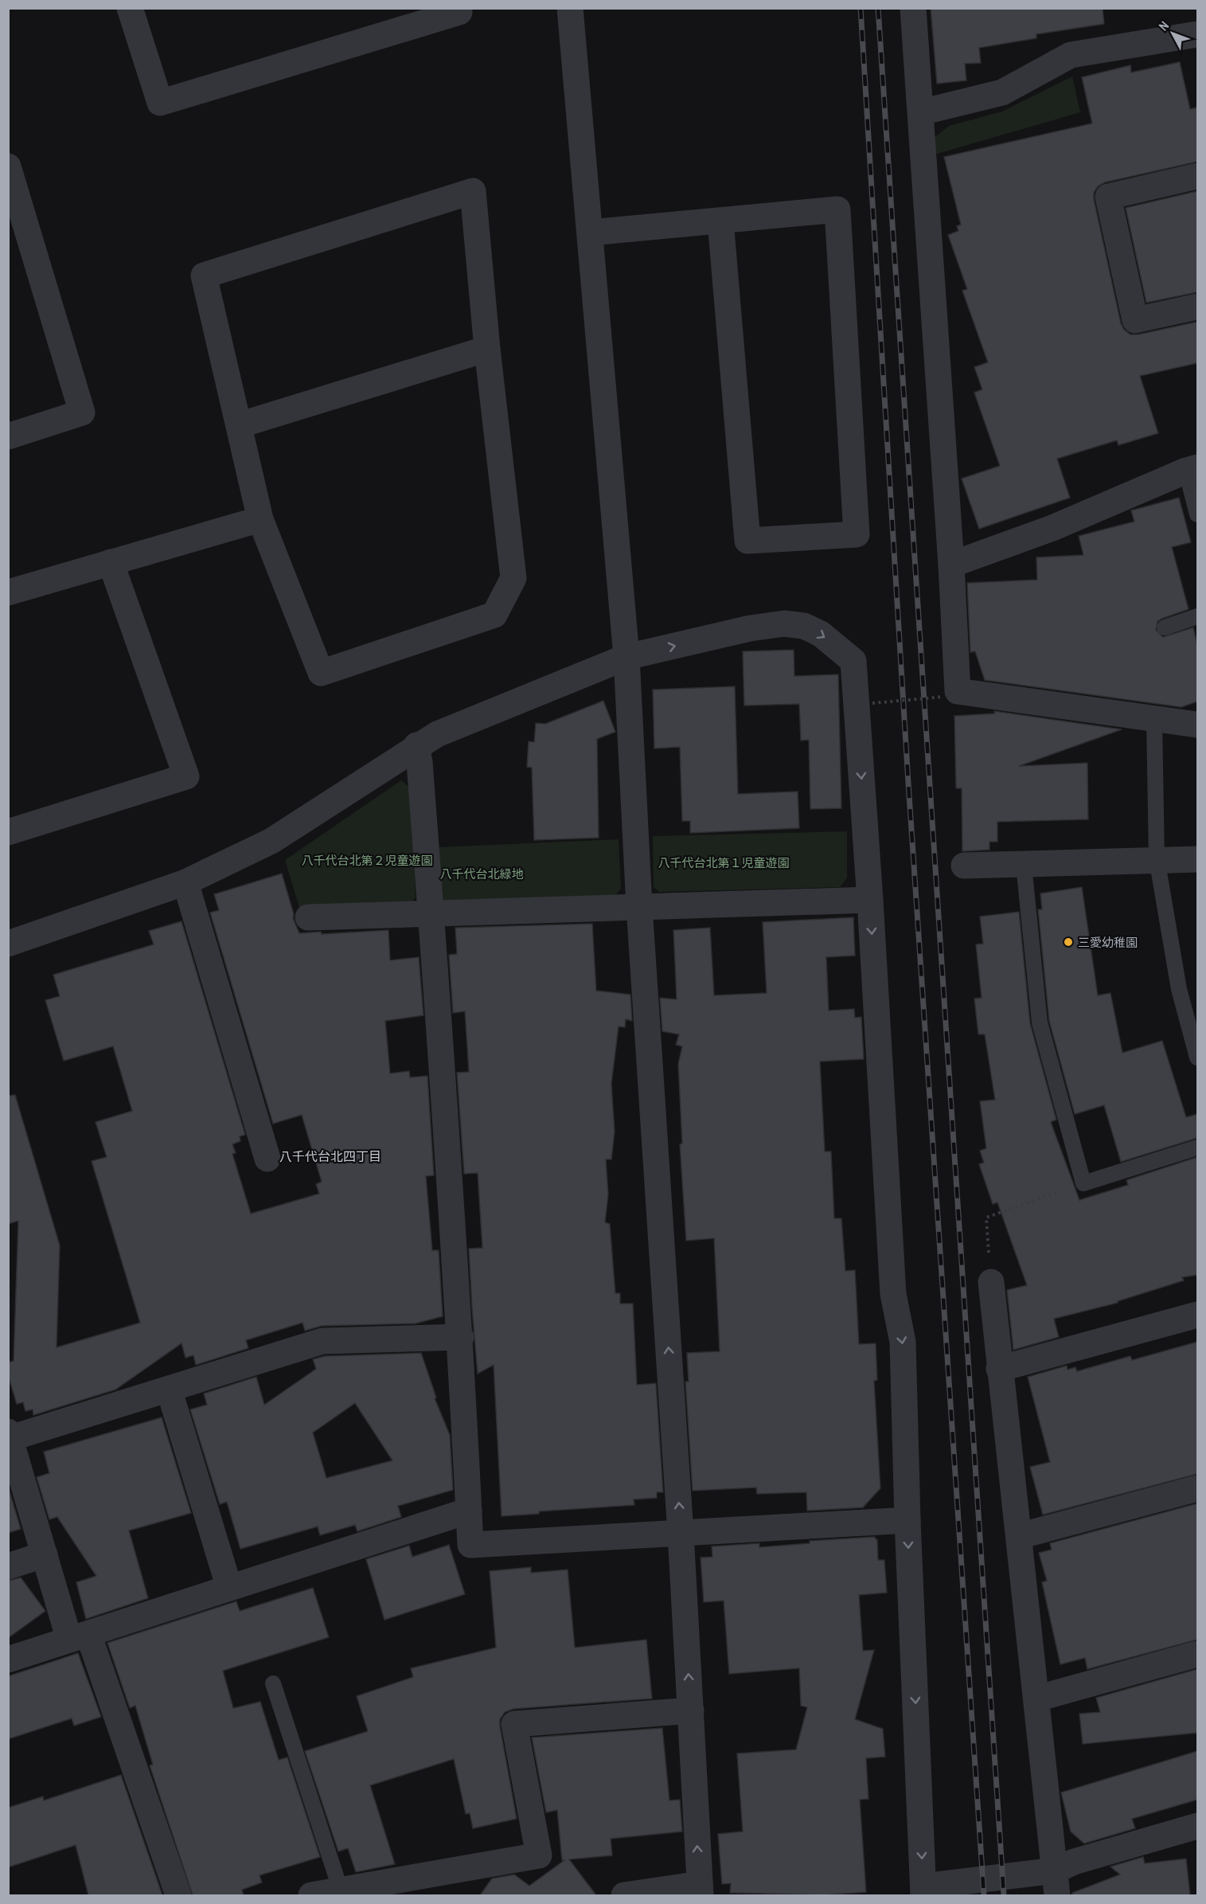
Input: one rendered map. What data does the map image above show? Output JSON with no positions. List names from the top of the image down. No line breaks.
{"districts":["八千代台北四丁目"],"parks":["八千代台北第２児童遊園","八千代台北第１児童遊園","八千代台北緑地"],"places":["三愛幼稚園"],"north":"top left"}
